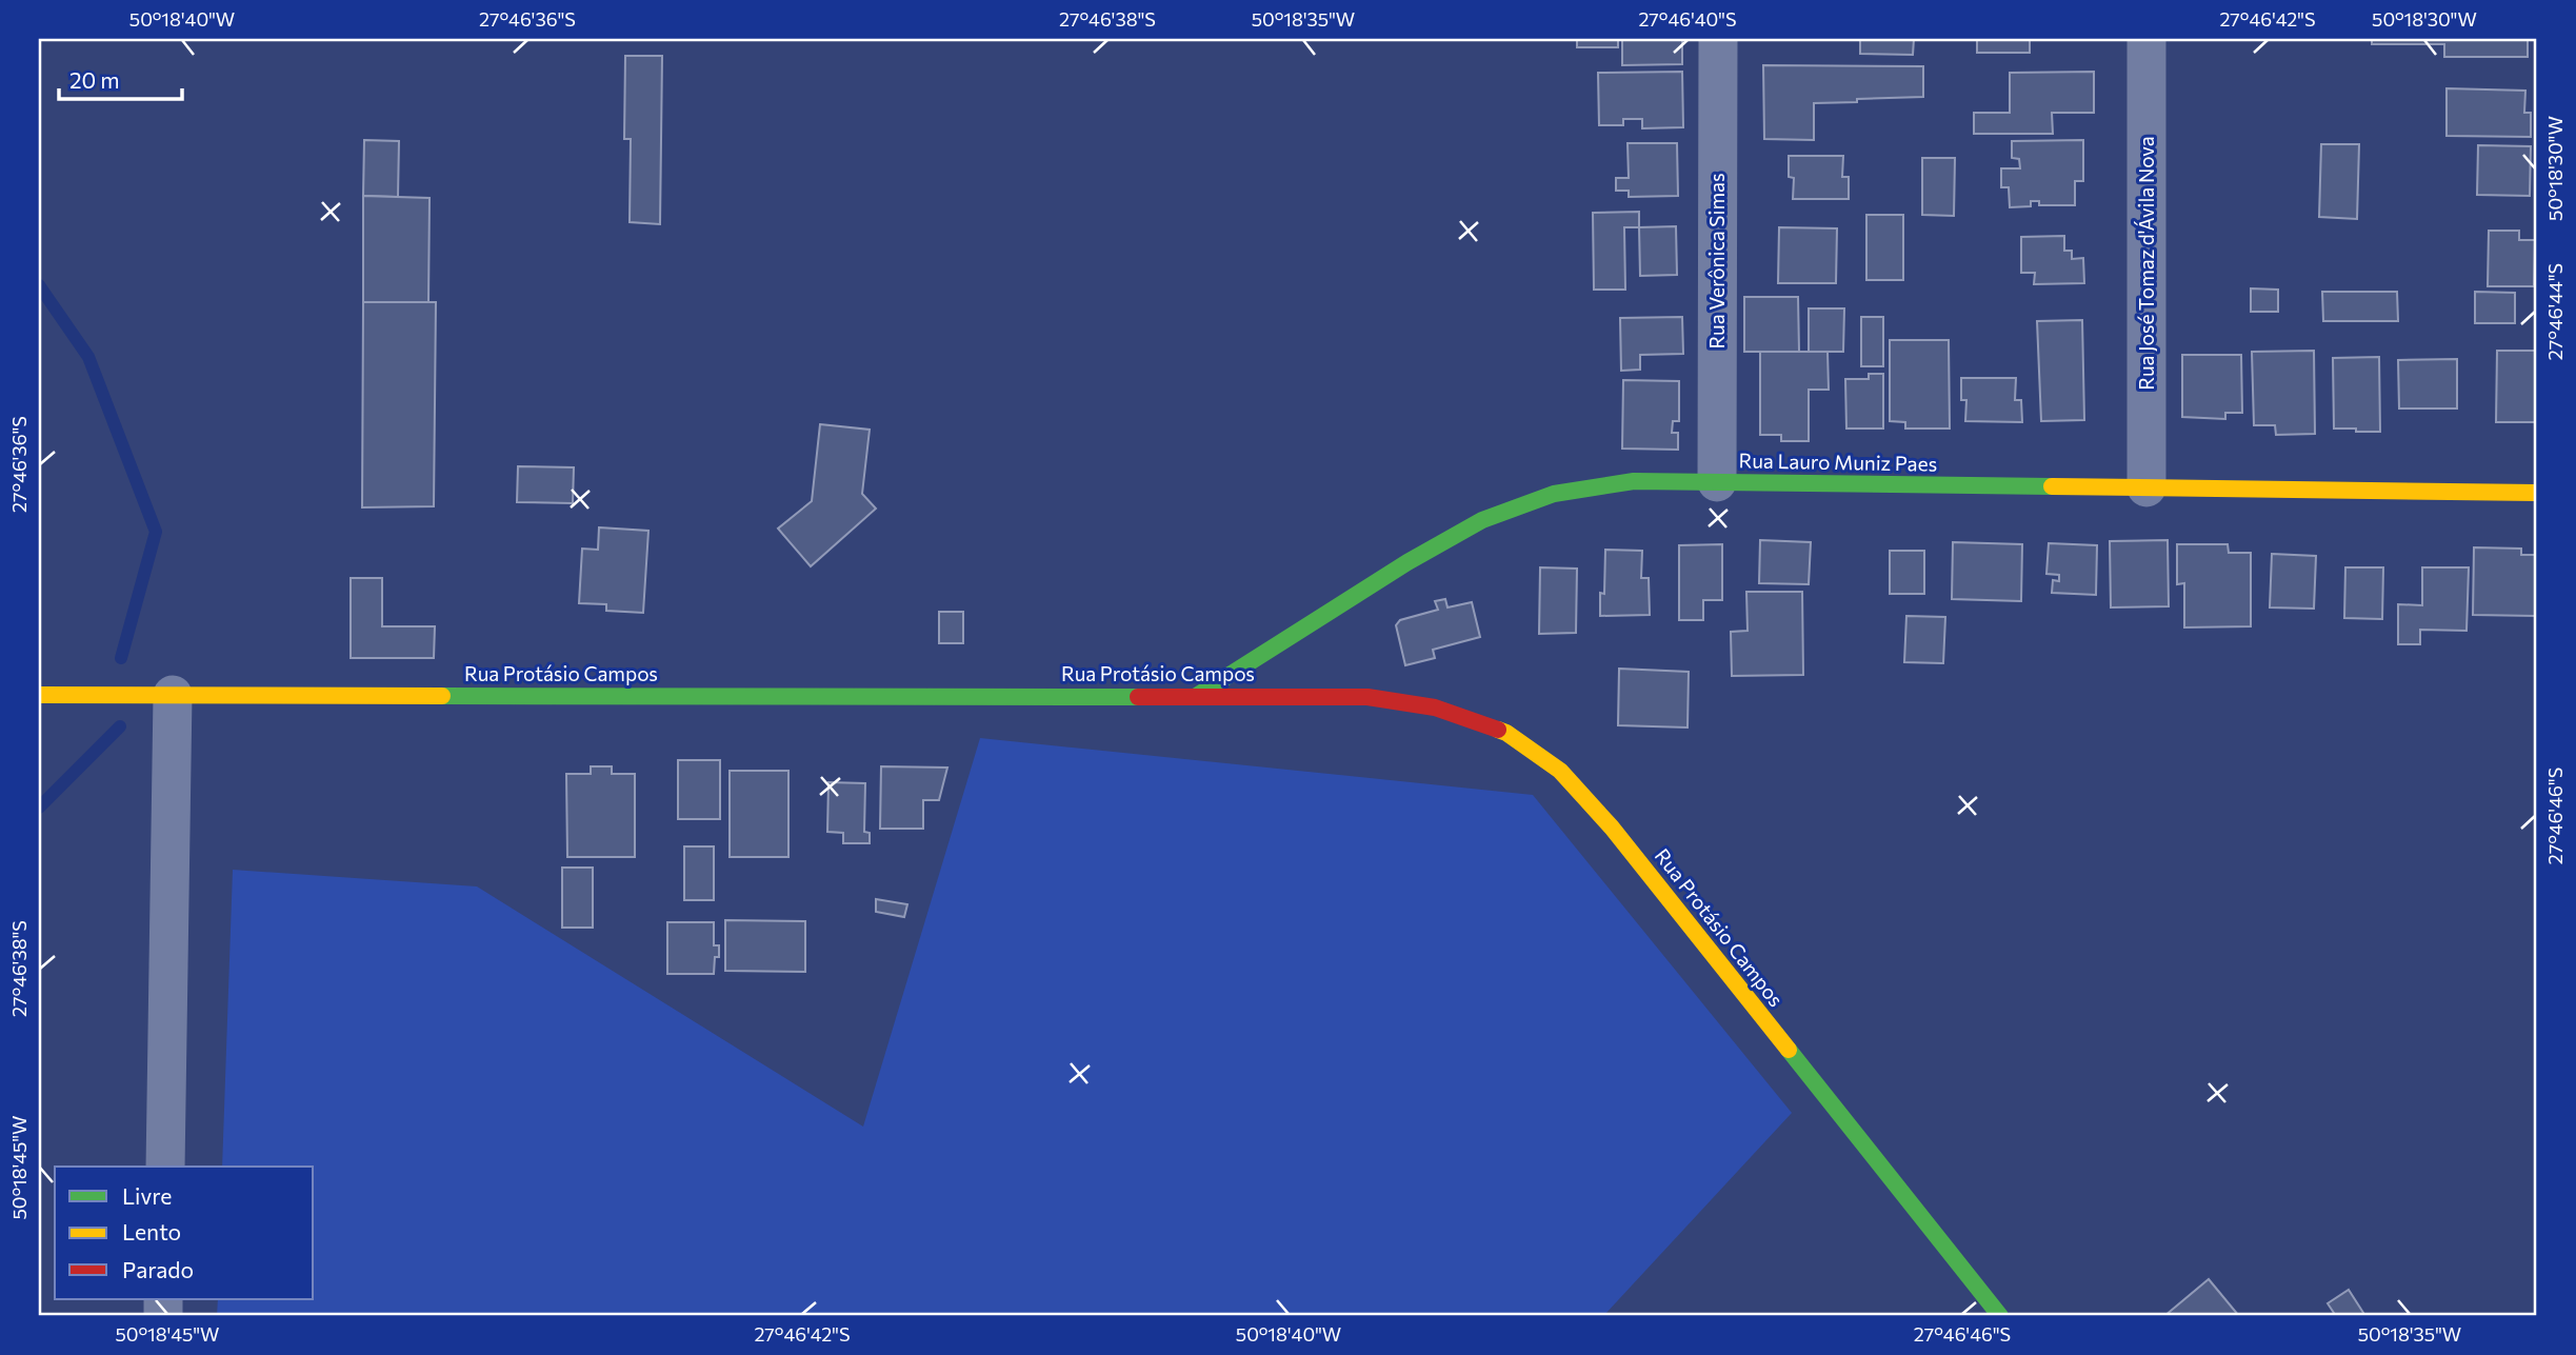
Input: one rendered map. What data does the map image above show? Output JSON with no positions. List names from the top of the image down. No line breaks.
{"streets":{"street":["Rua Verônica Simas","Rua José Tomaz d'Ávila Nova","Rua Lauro Muniz Paes","Rua Protásio Campos"]},"crossings":[["Rua Verônica Simas","Rua Lauro Muniz Paes"],["Rua José Tomaz d'Ávila Nova","Rua Lauro Muniz Paes"],["Rua Lauro Muniz Paes","Rua Protásio Campos"]],"legend":["Livre","Lento","Parado"],"scale_bar":"20 m","coordinates":["50°18'40\"W","27°46'36\"S","27°46'38\"S","50°18'35\"W","27°46'40\"S","27°46'42\"S","50°18'30\"W","27°46'44\"S","27°46'46\"S","50°18'45\"W"]}
